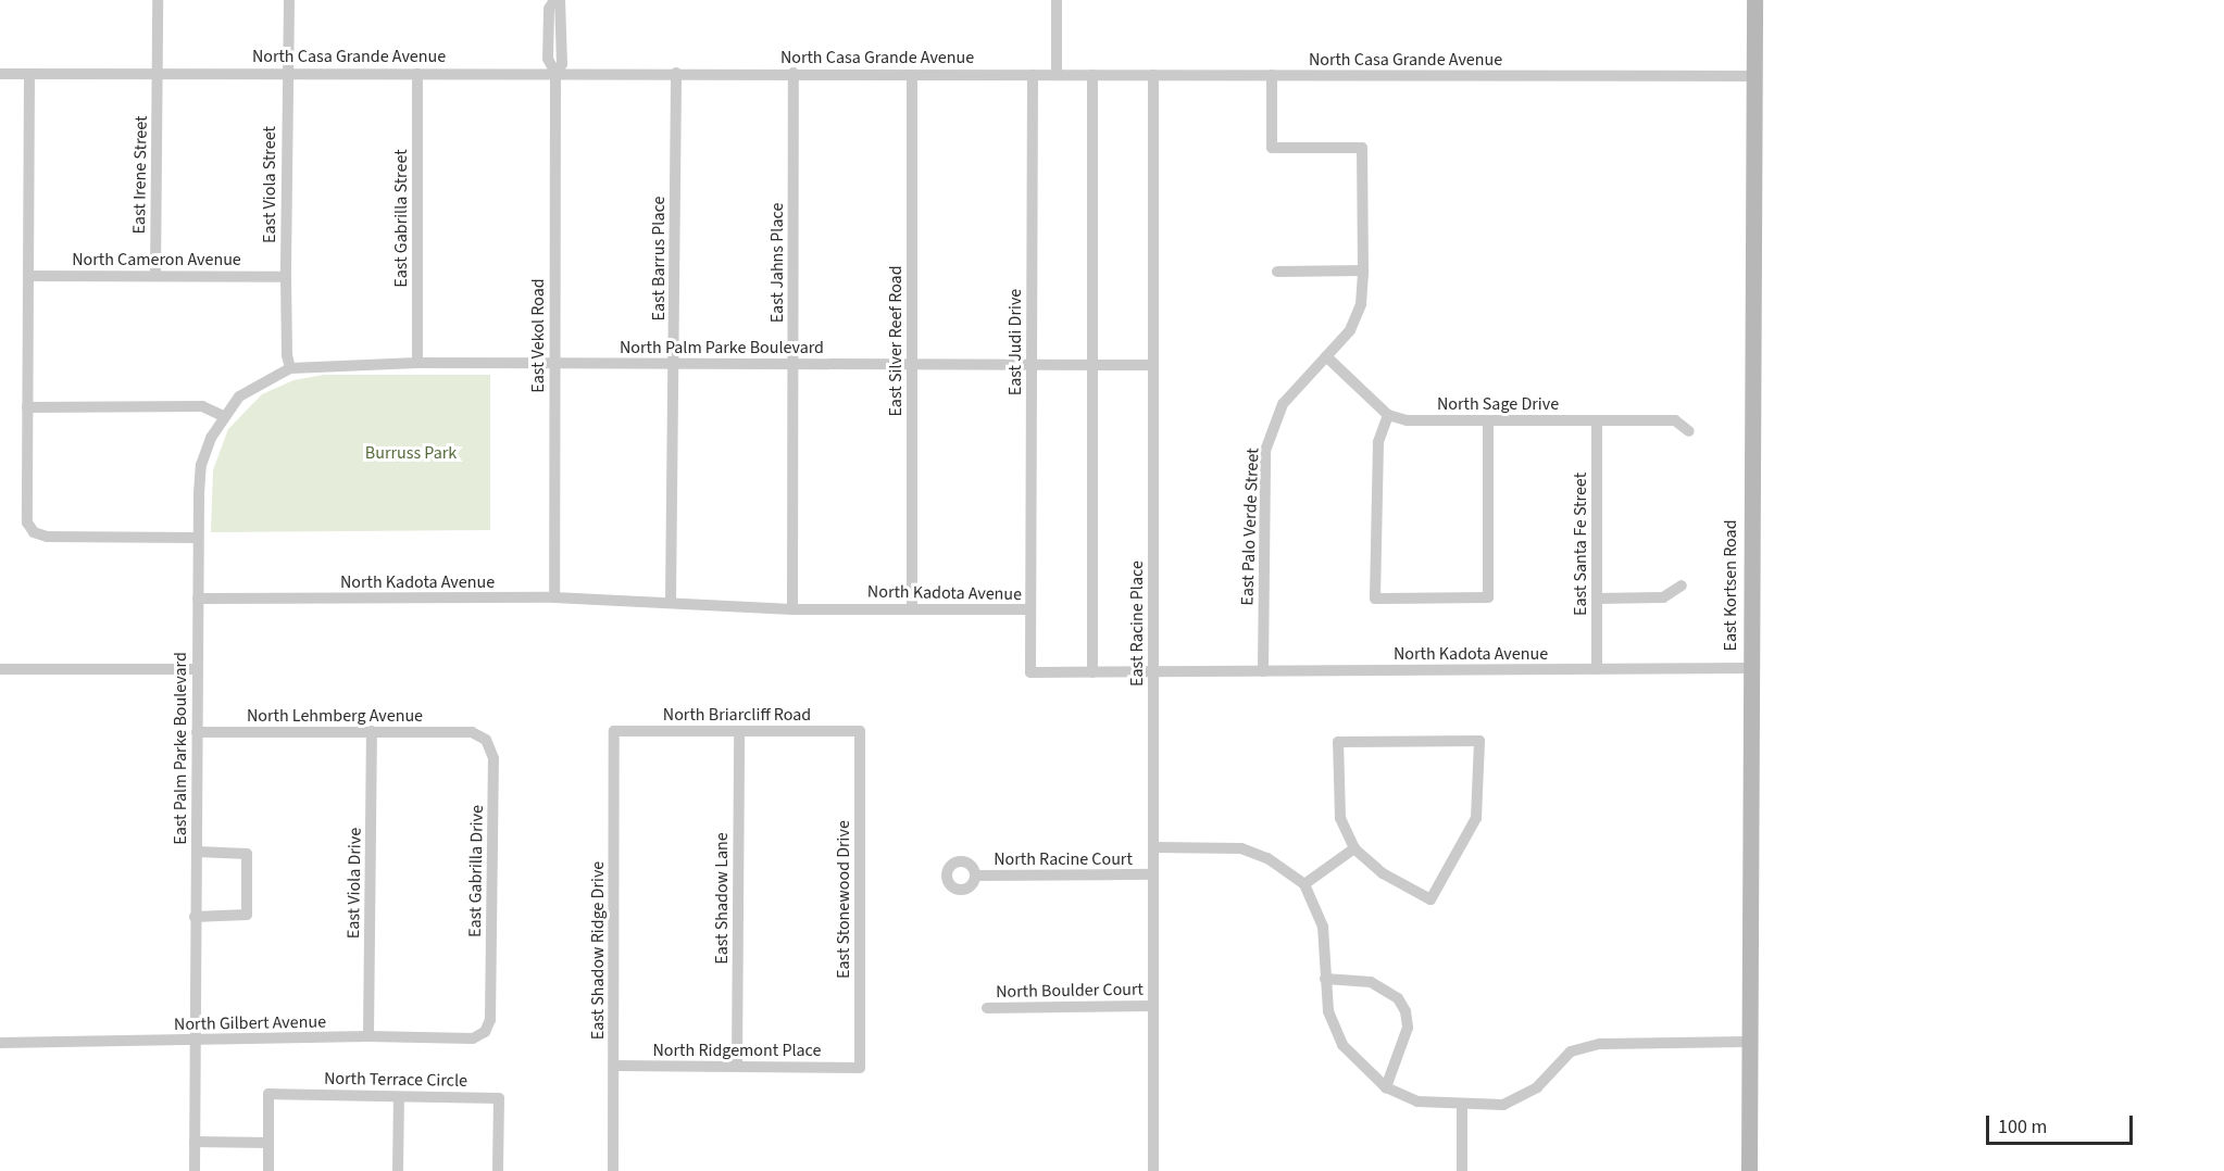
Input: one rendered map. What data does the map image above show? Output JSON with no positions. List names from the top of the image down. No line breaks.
{"streets":{"street":["North Casa Grande Avenue","East Irene Street","East Viola Street","East Gabrilla Street","East Barrus Place","North Cameron Avenue","East Jahns Place","East Vekol Road","East Silver Reef Road","East Judi Drive","North Palm Parke Boulevard","North Sage Drive","East Palo Verde Street","East Santa Fe Street","North Kadota Avenue","East Kortsen Road","East Racine Place","North Briarcliff Road","North Lehmberg Avenue","East Palm Parke Boulevard","North Racine Court","East Gabrilla Drive","East Viola Drive","East Shadow Lane","East Stonewood Drive","East Shadow Ridge Drive","North Boulder Court","North Gilbert Avenue","North Ridgemont Place","North Terrace Circle"]},"crossings":[["North Casa Grande Avenue","East Irene Street"],["North Casa Grande Avenue","East Viola Street"],["North Casa Grande Avenue","East Gabrilla Street"],["North Casa Grande Avenue","East Barrus Place"],["North Casa Grande Avenue","East Jahns Place"],["North Casa Grande Avenue","East Vekol Road"],["North Casa Grande Avenue","East Silver Reef Road"],["North Casa Grande Avenue","East Judi Drive"],["North Casa Grande Avenue","East Palo Verde Street"],["North Casa Grande Avenue","East Kortsen Road"],["North Casa Grande Avenue","East Racine Place"],["East Irene Street","North Cameron Avenue"],["East Viola Street","North Cameron Avenue"],["East Viola Street","North Palm Parke Boulevard"],["East Viola Street","East Palm Parke Boulevard"],["East Gabrilla Street","North Palm Parke Boulevard"],["East Barrus Place","North Palm Parke Boulevard"],["East Barrus Place","North Kadota Avenue"],["East Jahns Place","North Palm Parke Boulevard"],["East Jahns Place","North Kadota Avenue"],["East Vekol Road","North Palm Parke Boulevard"],["East Vekol Road","North Kadota Avenue"],["East Silver Reef Road","North Palm Parke Boulevard"],["East Silver Reef Road","North Kadota Avenue"],["East Judi Drive","North Palm Parke Boulevard"],["East Judi Drive","North Kadota Avenue"],["North Palm Parke Boulevard","East Racine Place"],["North Palm Parke Boulevard","East Palm Parke Boulevard"],["North Sage Drive","East Santa Fe Street"],["East Palo Verde Street","North Kadota Avenue"],["East Santa Fe Street","North Kadota Avenue"],["North Kadota Avenue","East Kortsen Road"],["North Kadota Avenue","East Racine Place"],["North Kadota Avenue","East Palm Parke Boulevard"],["East Racine Place","North Racine Court"],["East Racine Place","North Boulder Court"],["North Briarcliff Road","East Shadow Lane"],["North Briarcliff Road","East Stonewood Drive"],["North Briarcliff Road","East Shadow Ridge Drive"],["North Lehmberg Avenue","East Palm Parke Boulevard"],["North Lehmberg Avenue","East Gabrilla Drive"],["North Lehmberg Avenue","East Viola Drive"],["East Palm Parke Boulevard","North Gilbert Avenue"],["East Gabrilla Drive","North Gilbert Avenue"],["East Viola Drive","North Gilbert Avenue"],["East Shadow Lane","North Ridgemont Place"],["East Stonewood Drive","North Ridgemont Place"],["East Shadow Ridge Drive","North Ridgemont Place"]],"parks":["Burruss Park"],"scale_bar":"100 m"}
